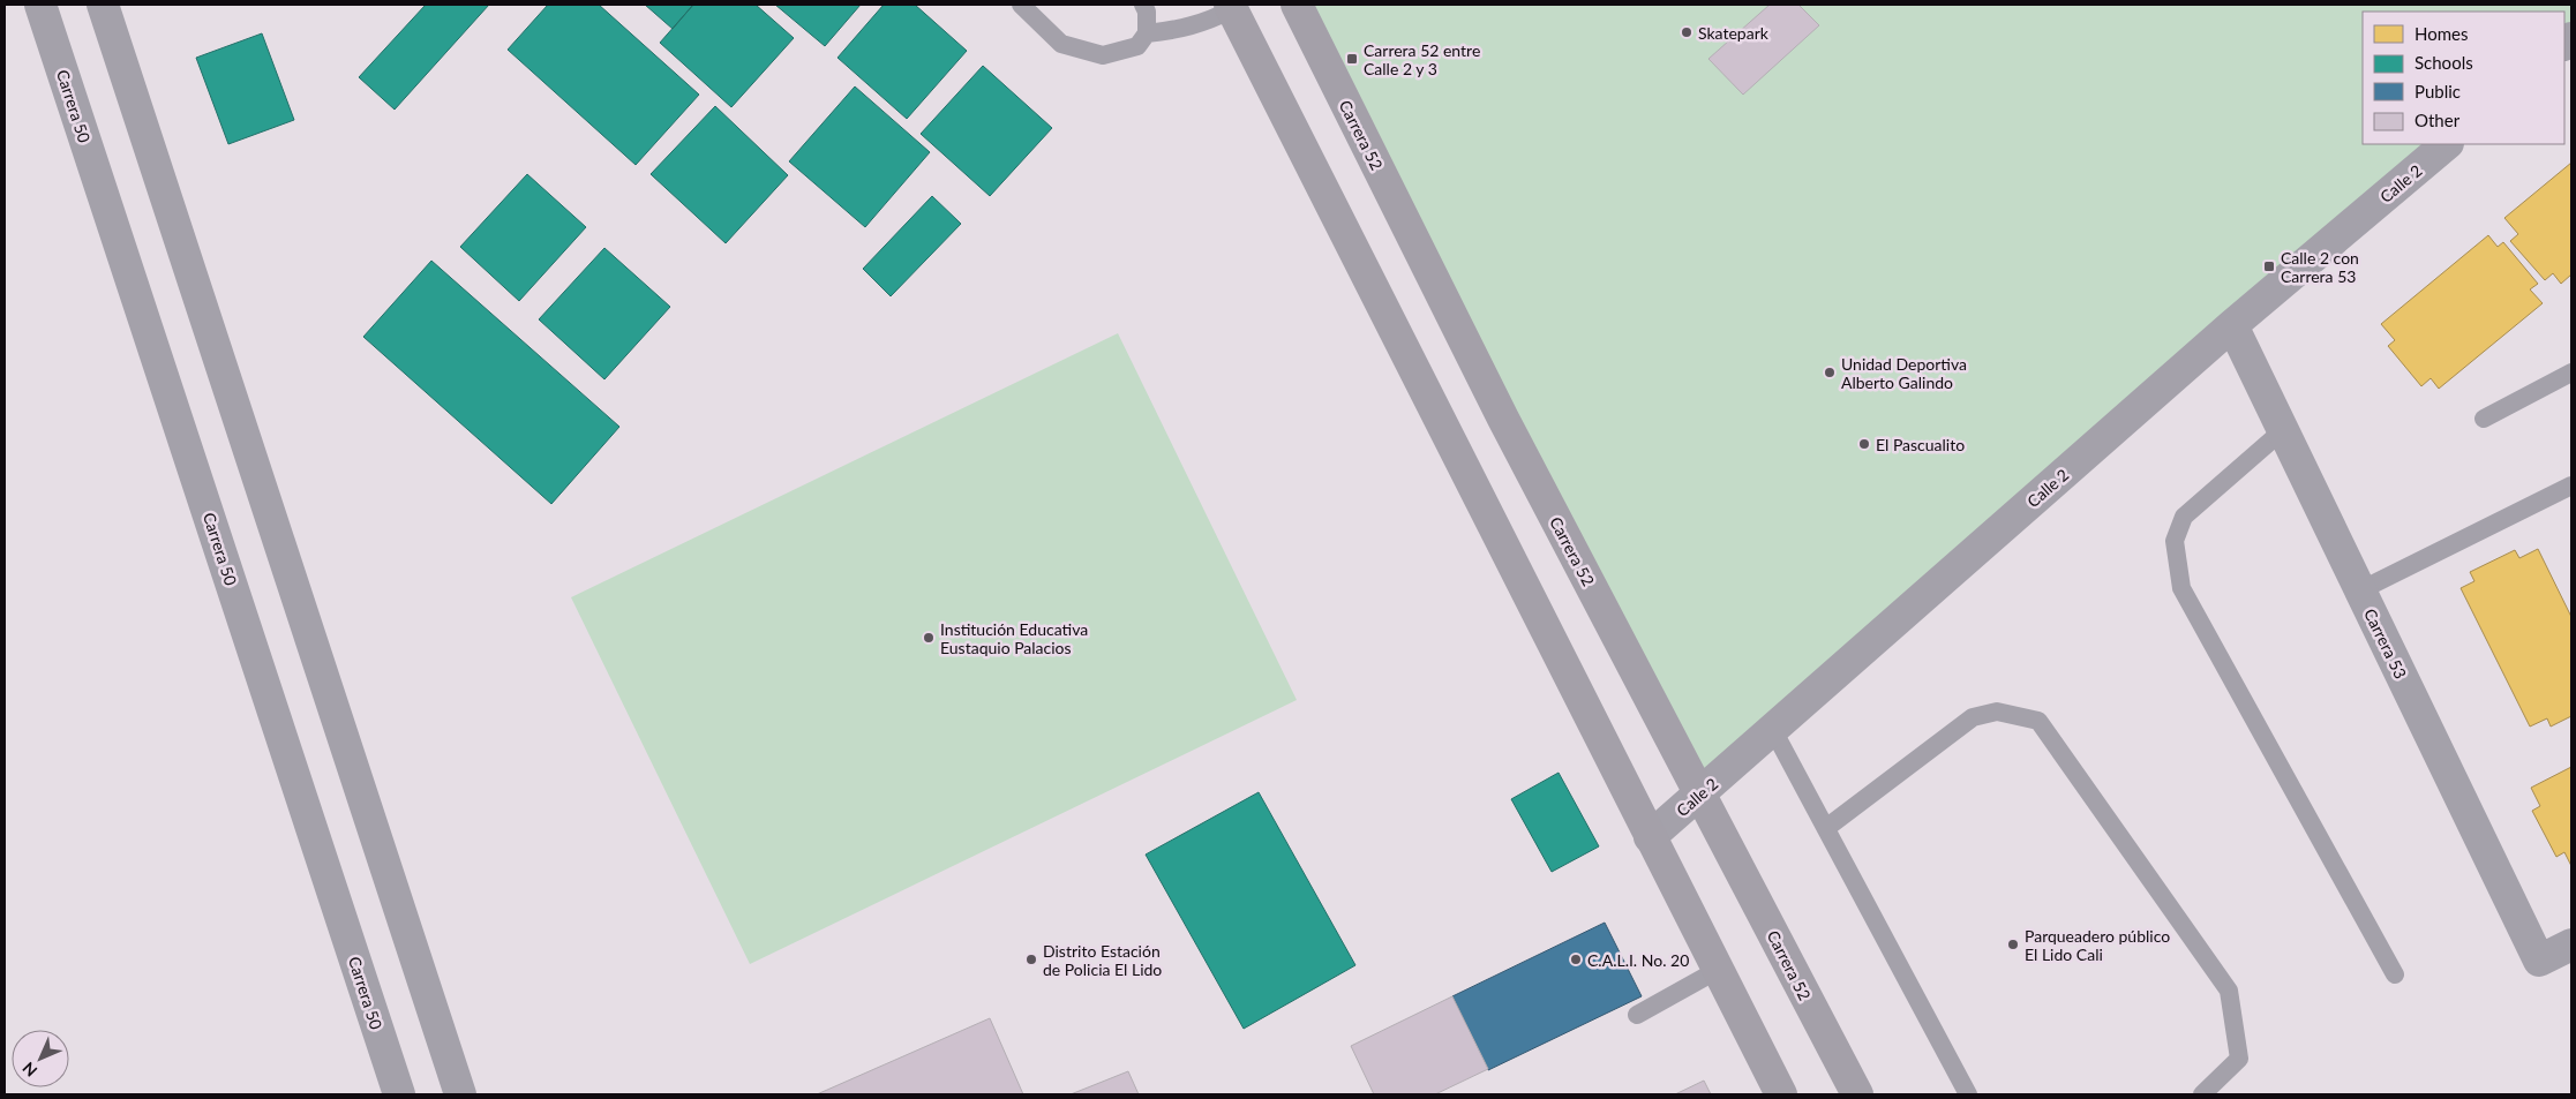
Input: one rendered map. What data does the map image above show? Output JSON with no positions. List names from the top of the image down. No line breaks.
{"streets":{"main road":["Carrera 52"],"street":["Carrera 50","Calle 2","Carrera 53"]},"crossings":[["Carrera 52","Calle 2"],["Calle 2","Carrera 53"]],"places":{"other":["Skatepark","Unidad Deportiva Alberto Galindo","El Pascualito","Institución Educativa Eustaquio Palacios","Parqueadero público El Lido Cali","Distrito Estación de Policia El Lido","C.A.L.I. No. 20"],"transit":["Carrera 52 entre Calle 2 y 3","Calle 2 con Carrera 53"]},"legend":["Homes","Schools","Public","Other"],"north":"bottom left"}
